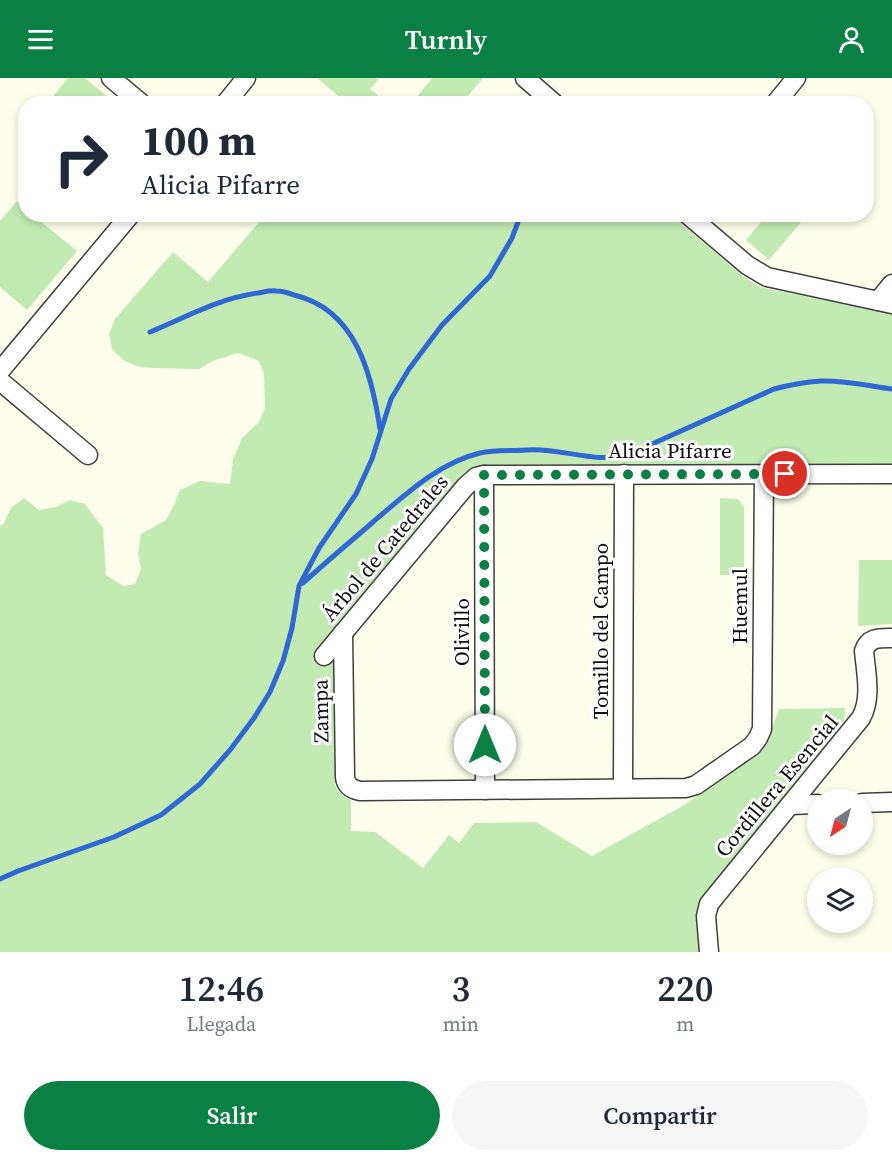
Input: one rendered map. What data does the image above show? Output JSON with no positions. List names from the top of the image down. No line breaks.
{"streets":{"street":["Alicia Pifarre","Árbol de Catedrales","Huemul","Tomillo del Campo","Olivillo","Zampa","Cordillera Esencial"]},"crossings":[["Alicia Pifarre","Árbol de Catedrales"],["Alicia Pifarre","Huemul"],["Alicia Pifarre","Tomillo del Campo"],["Alicia Pifarre","Olivillo"],["Árbol de Catedrales","Olivillo"],["Árbol de Catedrales","Zampa"],["Huemul","Tomillo del Campo"],["Olivillo","Zampa"]],"north":"bottom left","page":{"header":"Turnly","turn":["100 m","Alicia Pifarre"],"eta":["12:46","Llegada","3","min","220","m"],"buttons":["Salir","Compartir"]}}
